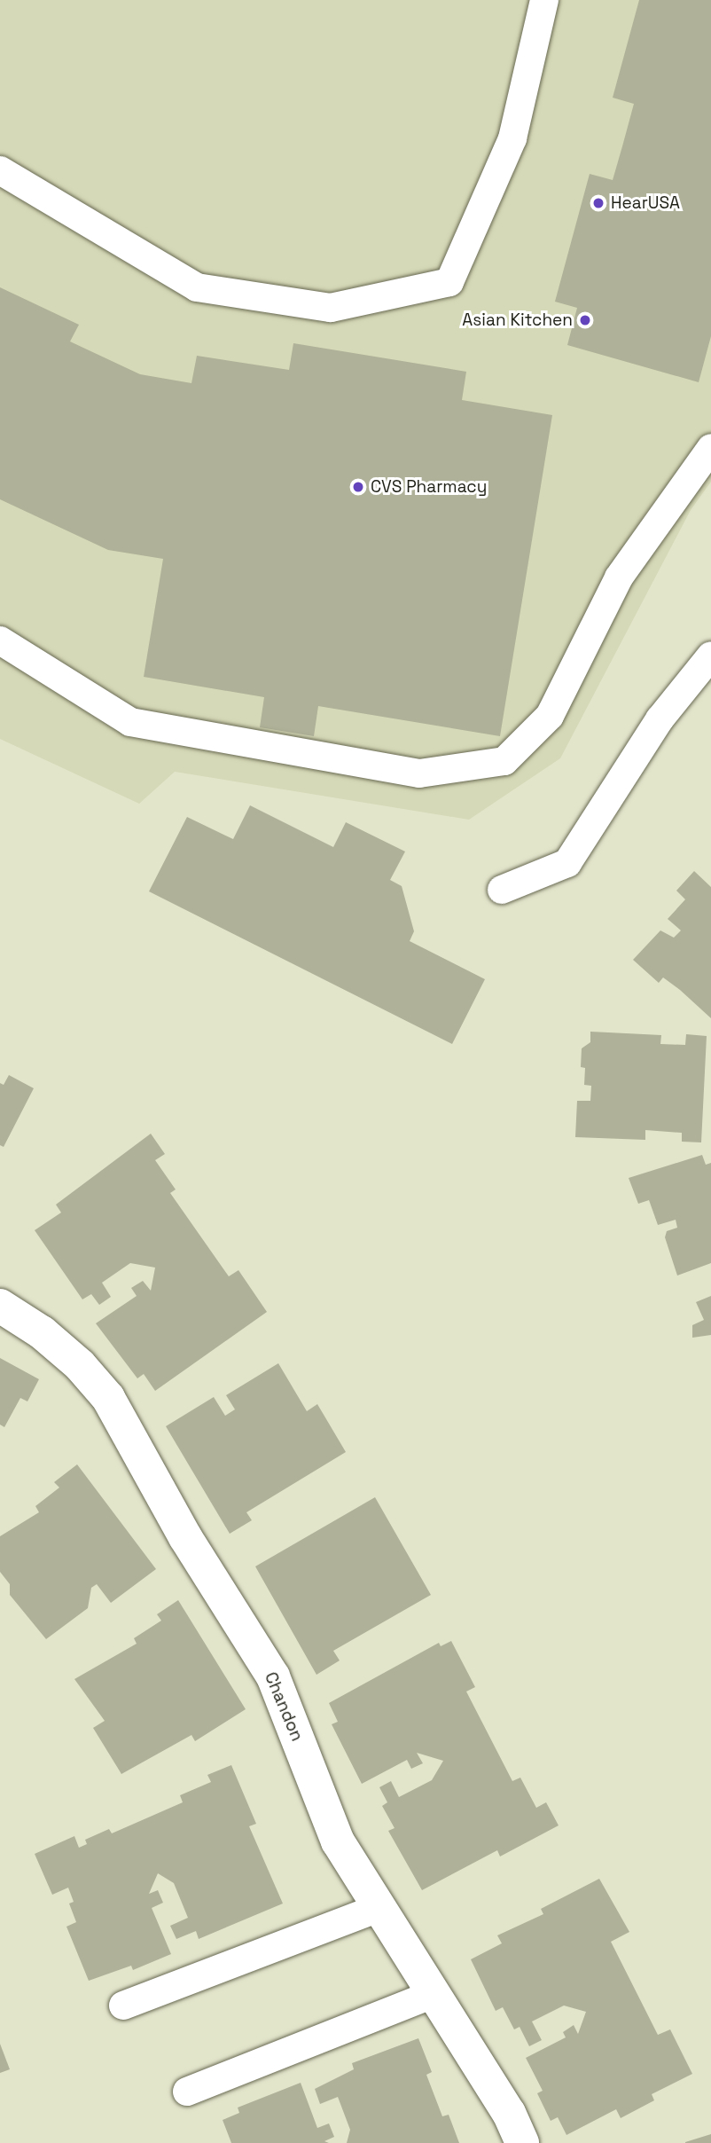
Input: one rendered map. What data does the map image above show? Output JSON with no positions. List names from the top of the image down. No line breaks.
{"streets":{"street":["Chandon"]},"places":["HearUSA","Asian Kitchen","CVS Pharmacy"]}
